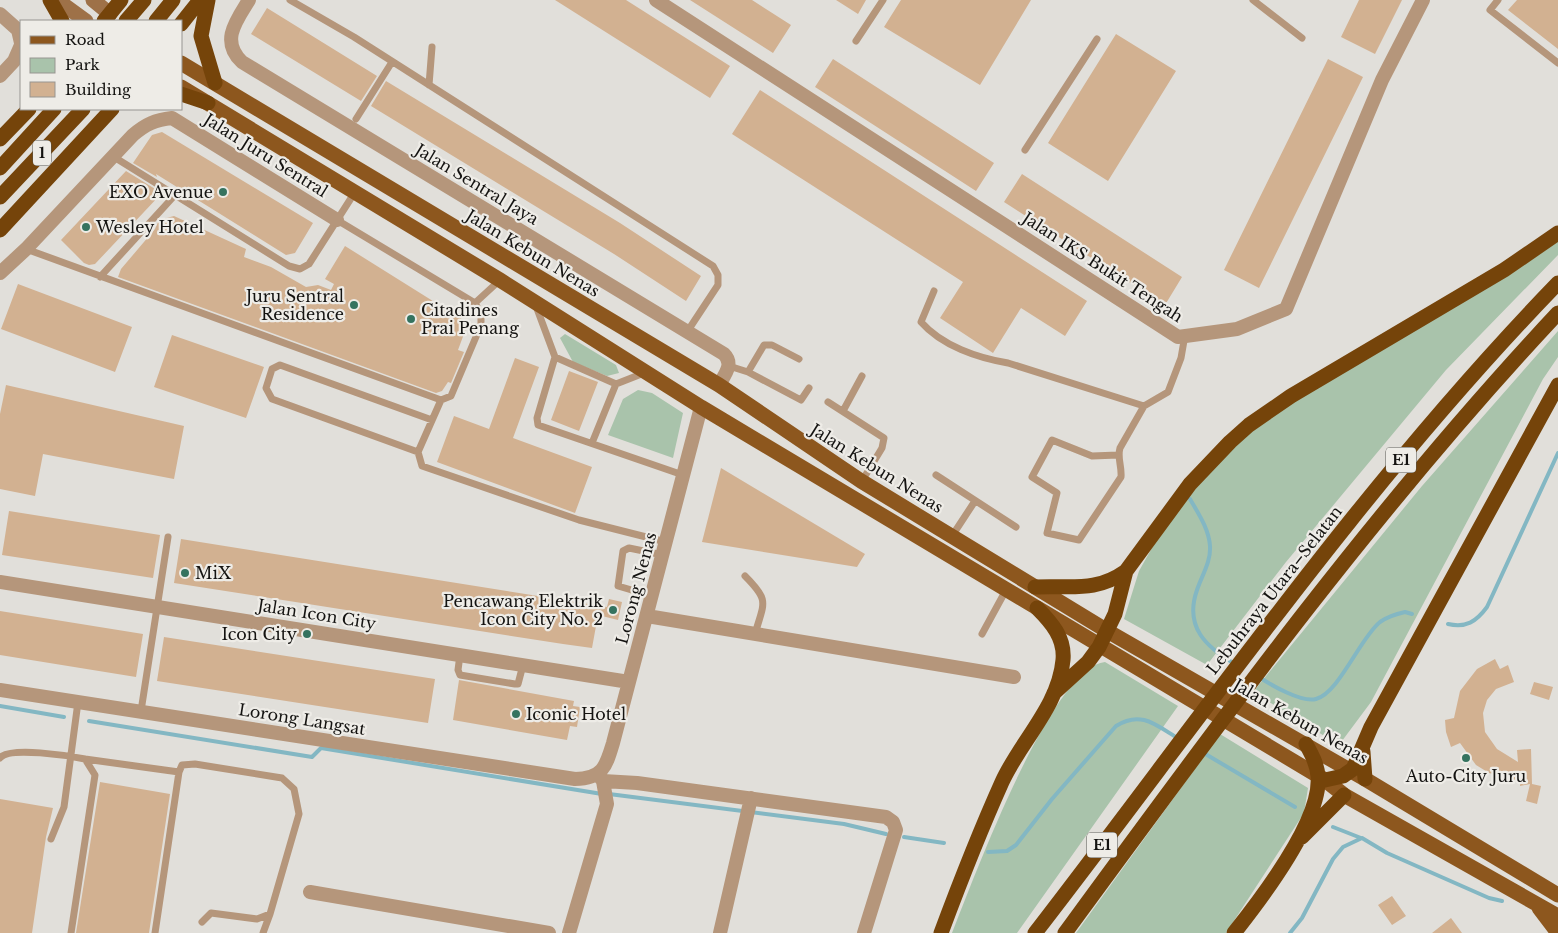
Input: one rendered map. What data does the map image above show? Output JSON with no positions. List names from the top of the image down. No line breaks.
{"streets":{"highway":["1","E1","Lebuhraya Utara–Selatan"],"main road":["Jalan Kebun Nenas"],"street":["Jalan Juru Sentral","Jalan Sentral Jaya","Jalan IKS Bukit Tengah","Lorong Nenas","Jalan Icon City","Lorong Langsat"]},"crossings":[["Lorong Nenas","Jalan Icon City"],["Lorong Nenas","Lorong Langsat"]],"places":["EXO Avenue","Wesley Hotel","Juru Sentral Residence","Citadines Prai Penang","MiX","Pencawang Elektrik Icon City No. 2","Icon City","Iconic Hotel","Auto-City Juru"],"legend":["Road","Park","Building"]}
